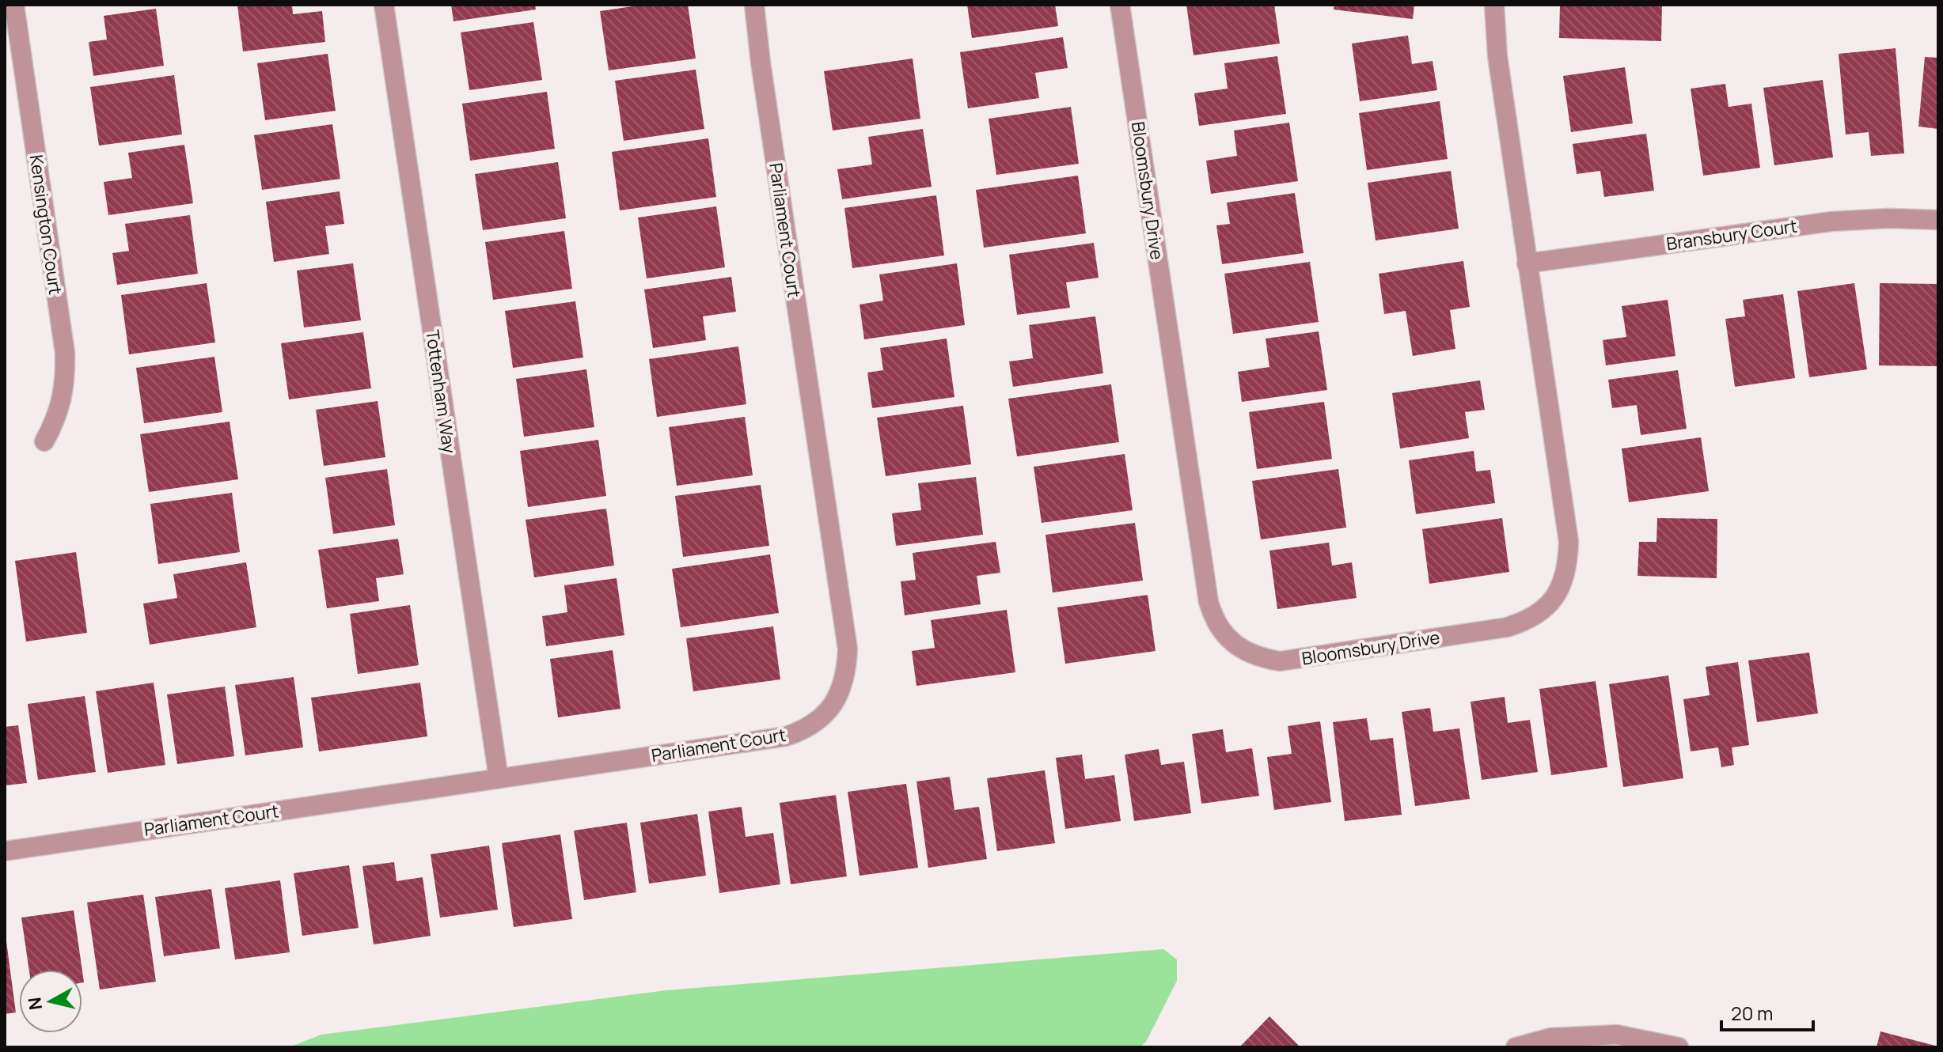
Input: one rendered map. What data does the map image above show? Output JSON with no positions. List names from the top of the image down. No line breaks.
{"streets":{"street":["Bloomsbury Drive","Kensington Court","Parliament Court","Bransbury Court","Tottenham Way"]},"crossings":[["Bloomsbury Drive","Bransbury Court"],["Parliament Court","Tottenham Way"]],"scale_bar":"20 m","north":"left"}
